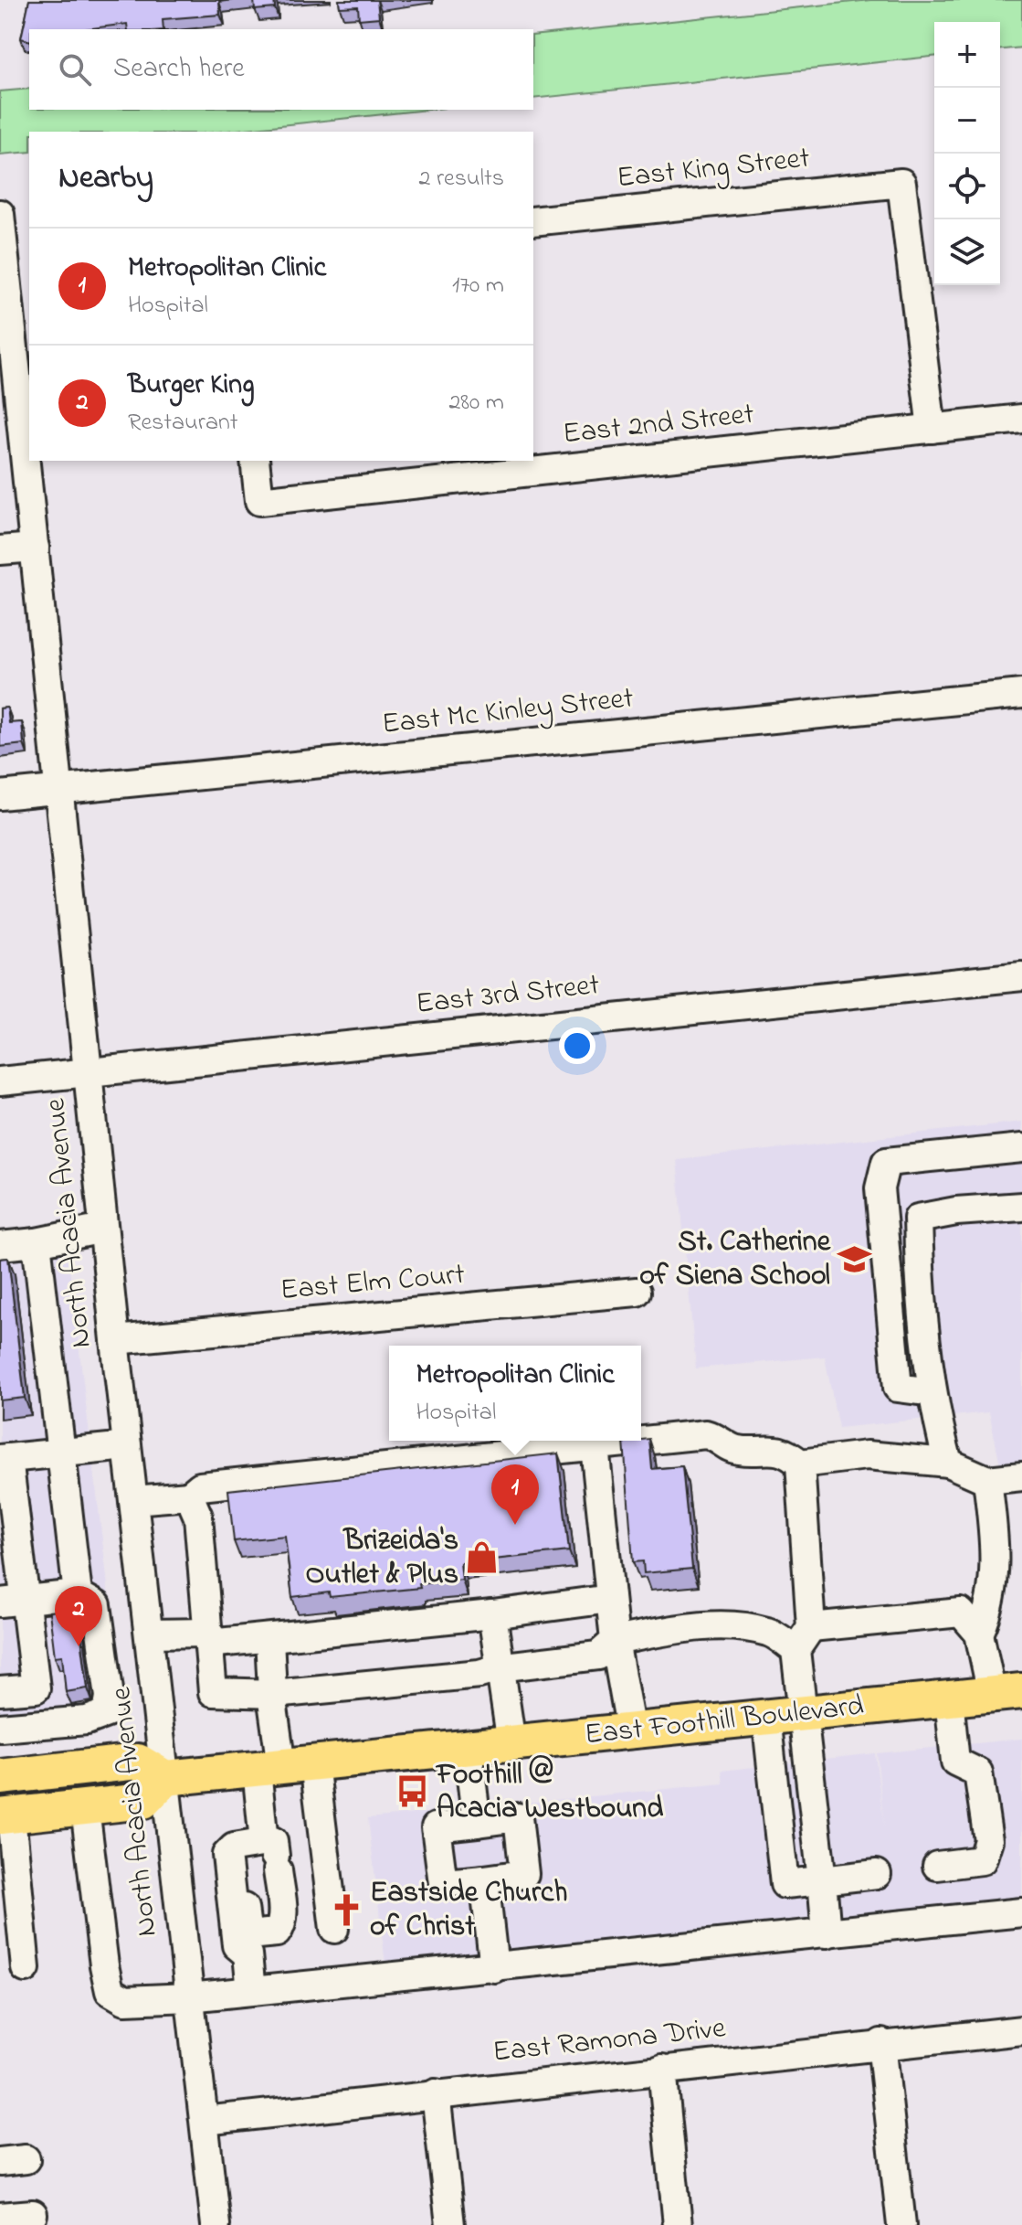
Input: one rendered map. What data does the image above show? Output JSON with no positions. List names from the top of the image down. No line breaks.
{"streets":{"main road":["East Foothill Boulevard"],"street":["East King Street","East 2nd Street","East Mc Kinley Street","East 3rd Street","North Acacia Avenue","East Elm Court","East Ramona Drive"]},"crossings":[["East King Street","East 2nd Street"],["East Mc Kinley Street","North Acacia Avenue"],["East 3rd Street","North Acacia Avenue"],["North Acacia Avenue","East Elm Court"],["North Acacia Avenue","East Foothill Boulevard"],["North Acacia Avenue","East Ramona Drive"]],"places":{"school or university":["St. Catherine of Siena School"],"shop":["Brizeida's Outlet & Plus"],"bus stop":["Foothill @ Acacia Westbound"],"church":["Eastside Church of Christ"]},"page":{"map_buttons":["+","−"],"search":"Search here","heading":["Nearby","2 results"],"list":[{"mark":"1","name":"Metropolitan Clinic","note":"Hospital","value":"170 m"},{"mark":"2","name":"Burger King","note":"Restaurant","value":"280 m"}],"popup":["Metropolitan Clinic","Hospital"],"pins":["1","2"]}}
